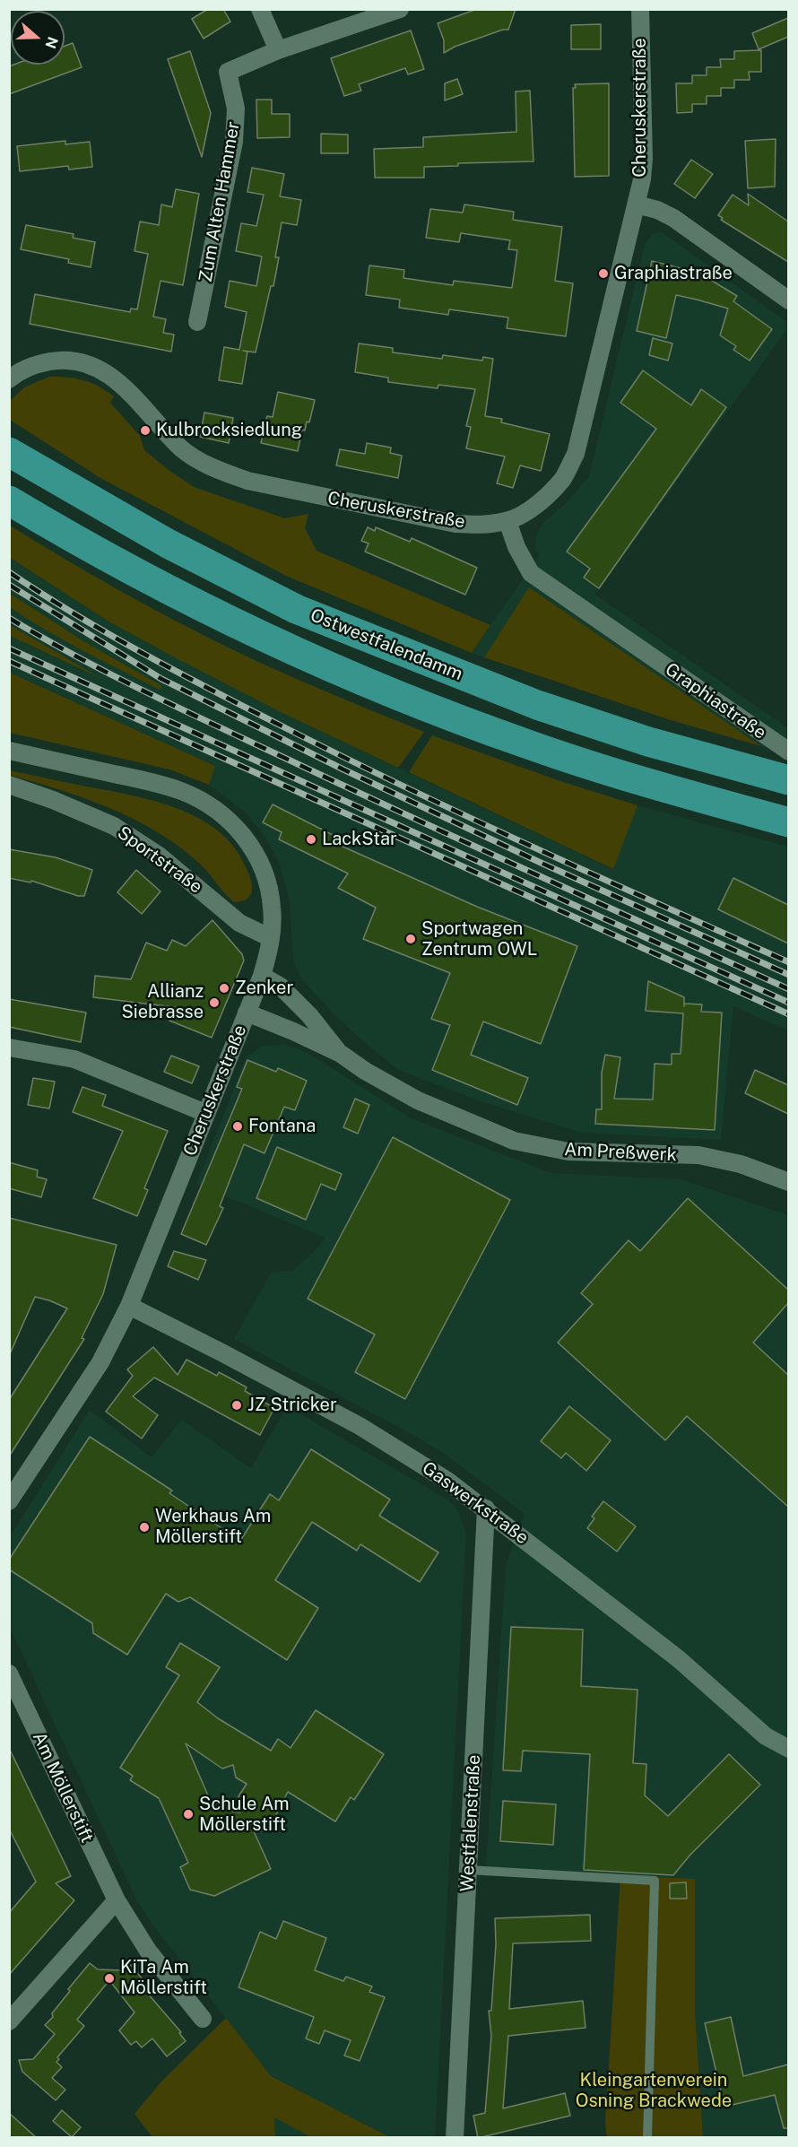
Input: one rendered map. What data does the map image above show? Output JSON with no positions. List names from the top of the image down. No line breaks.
{"streets":{"highway":["Ostwestfalendamm"],"street":["Cheruskerstraße","Zum Alten Hammer","Graphiastraße","Sportstraße","Am Preßwerk","Gaswerkstraße","Am Möllerstift","Westfalenstraße"]},"crossings":[["Cheruskerstraße","Graphiastraße"],["Cheruskerstraße","Sportstraße"],["Cheruskerstraße","Am Preßwerk"],["Cheruskerstraße","Gaswerkstraße"],["Gaswerkstraße","Westfalenstraße"]],"parks":["Kleingartenverein Osning Brackwede"],"places":["Graphiastraße","Kulbrocksiedlung","LackStar","Sportwagen Zentrum OWL","Zenker","Allianz Siebrasse","Fontana","JZ Stricker","Werkhaus Am Möllerstift","Schule Am Möllerstift","KiTa Am Möllerstift"],"north":"right"}
